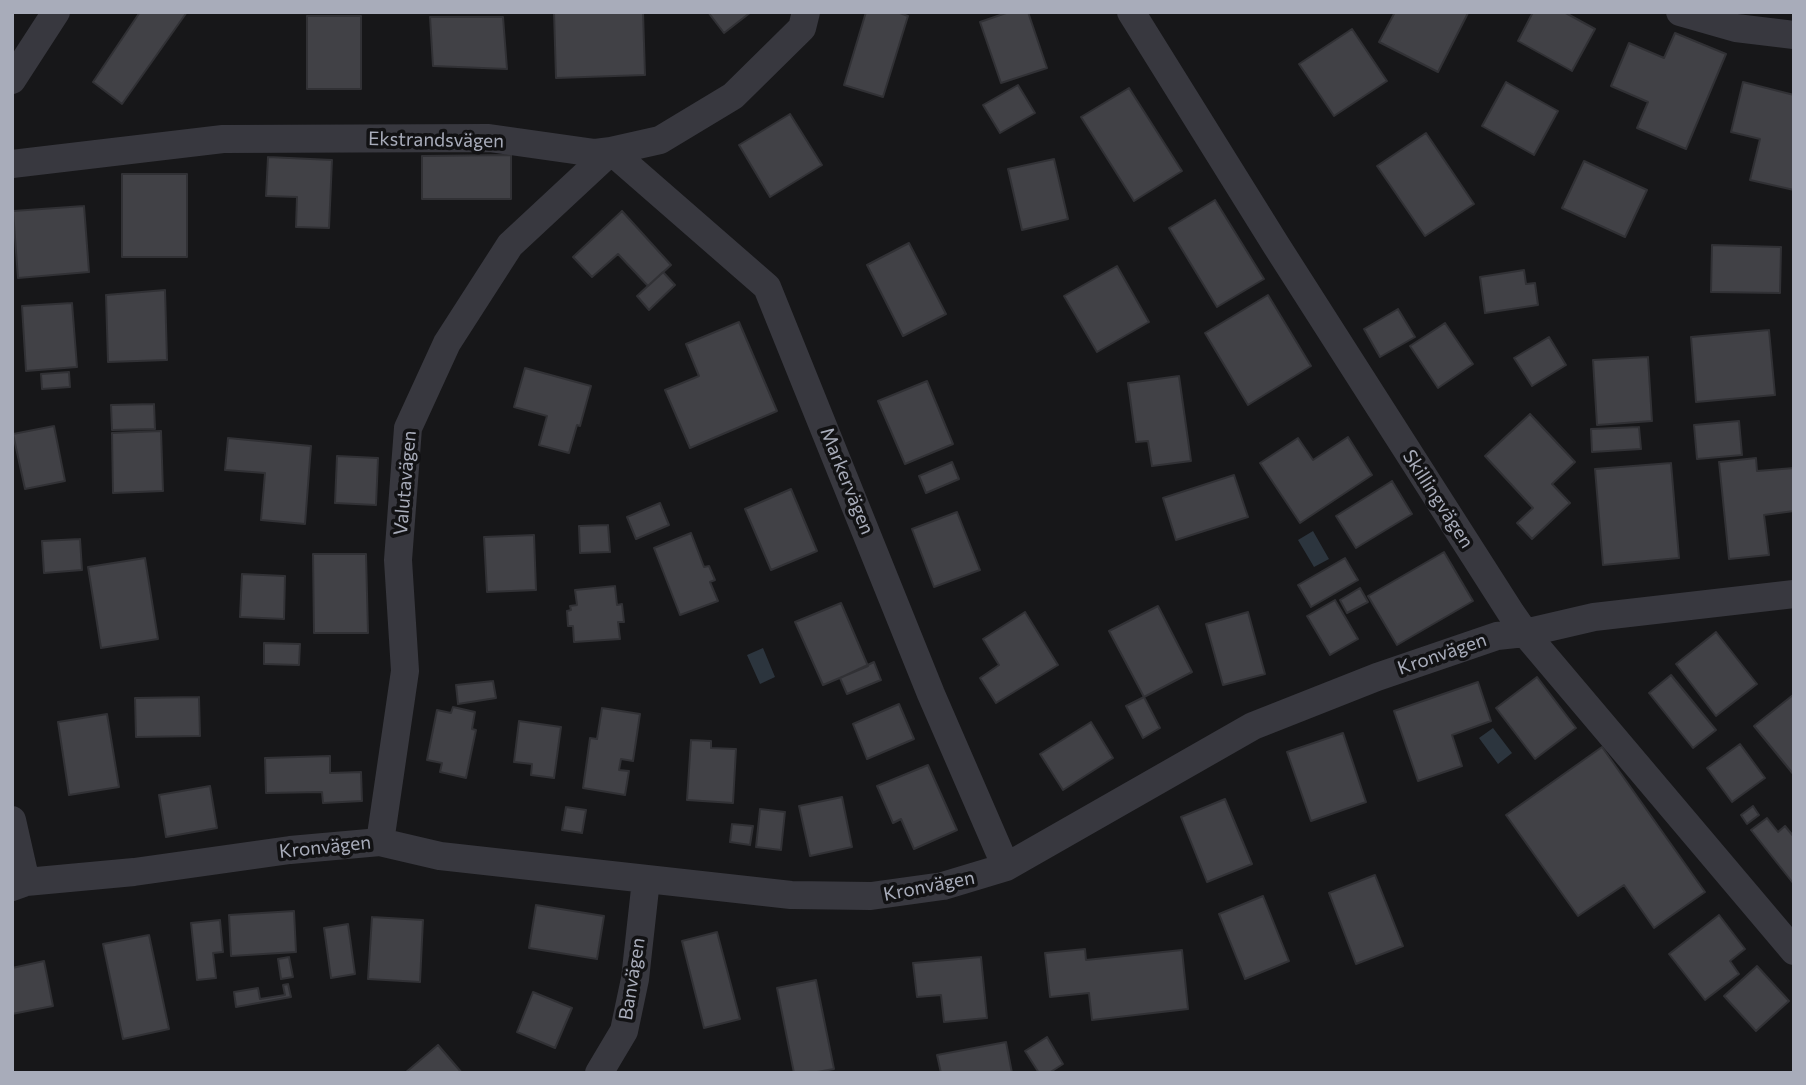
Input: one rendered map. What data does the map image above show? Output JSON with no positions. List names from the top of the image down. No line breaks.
{"streets":{"street":["Ekstrandsvägen","Markervägen","Valutavägen","Skillingvägen","Kronvägen","Banvägen"]},"crossings":[["Ekstrandsvägen","Markervägen"],["Ekstrandsvägen","Valutavägen"],["Markervägen","Valutavägen"],["Markervägen","Kronvägen"],["Valutavägen","Kronvägen"],["Skillingvägen","Kronvägen"],["Kronvägen","Banvägen"]]}
